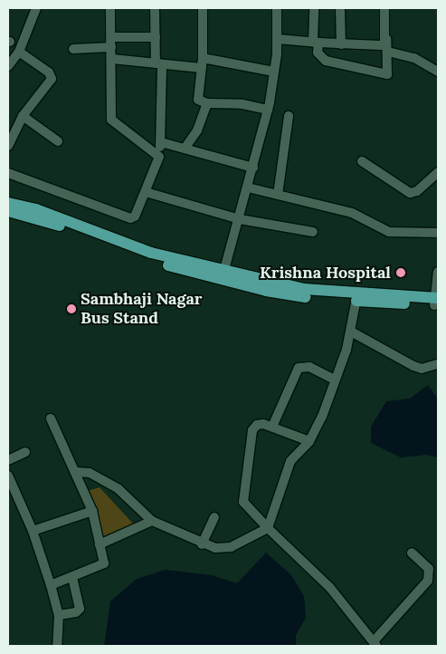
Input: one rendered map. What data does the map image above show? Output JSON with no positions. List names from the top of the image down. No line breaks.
{"places":["Krishna Hospital","Sambhaji Nagar Bus Stand"]}
